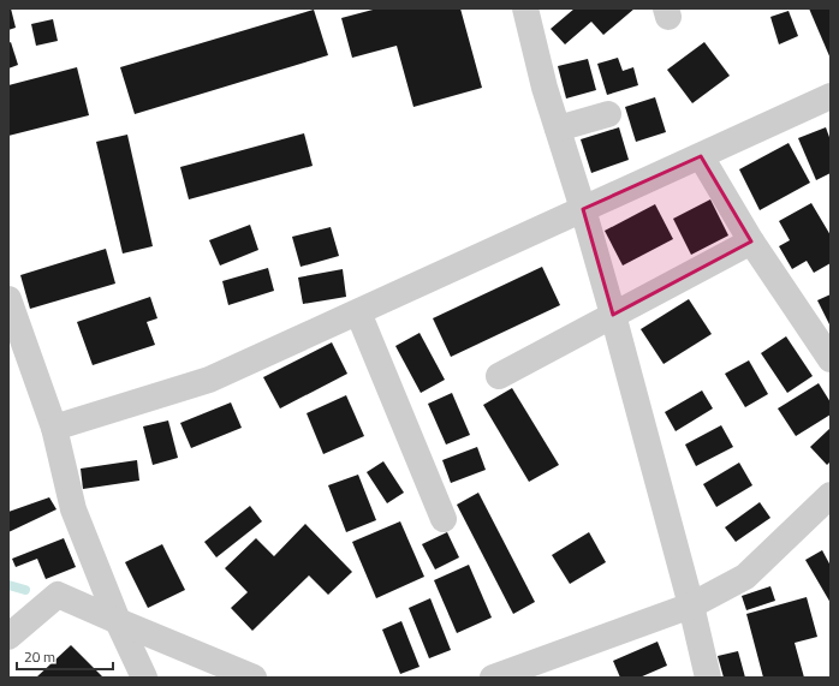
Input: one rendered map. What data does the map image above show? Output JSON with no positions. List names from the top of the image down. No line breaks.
{"scale_bar":"20 m"}
